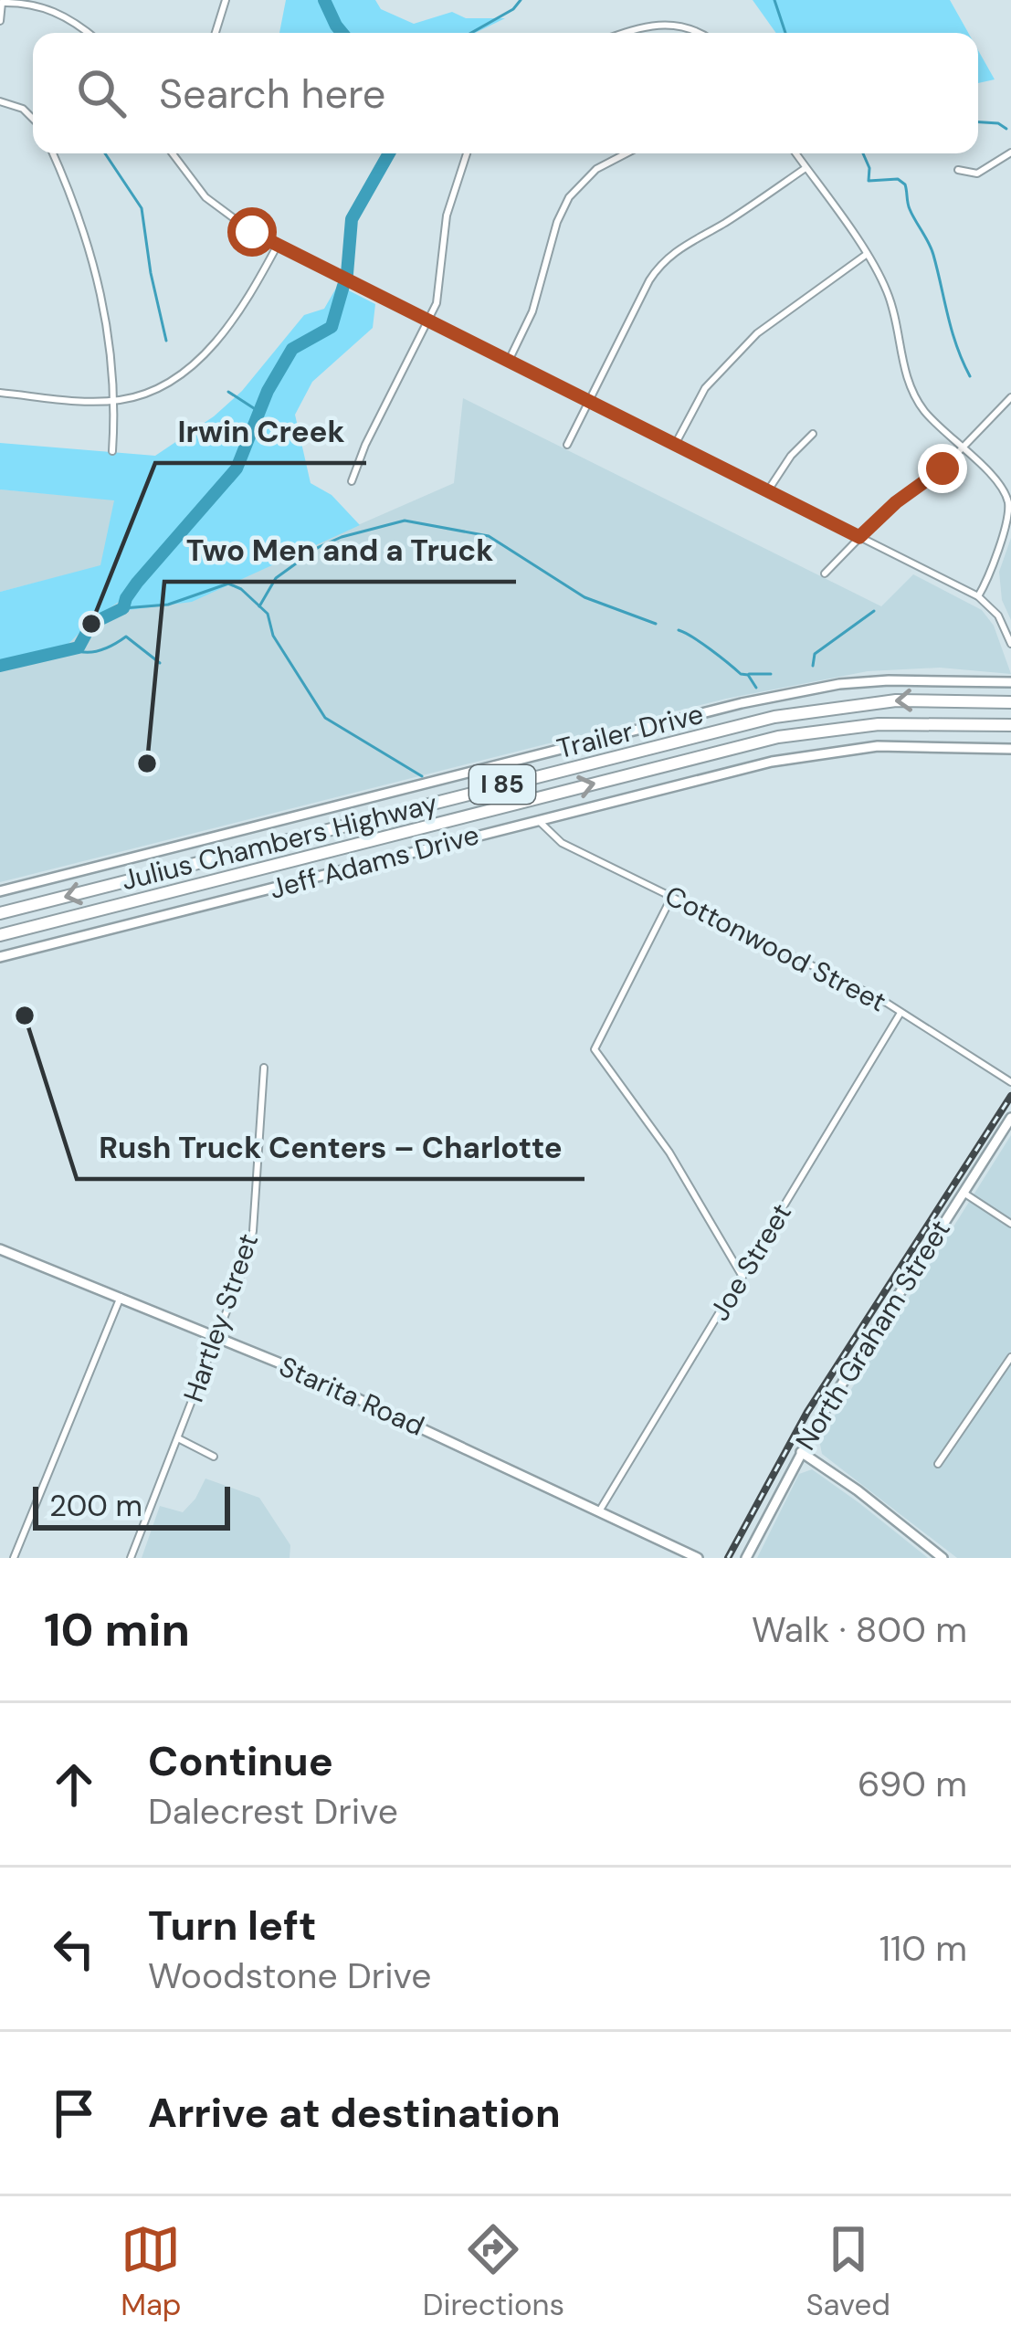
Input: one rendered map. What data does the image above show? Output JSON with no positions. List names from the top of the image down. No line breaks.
{"streets":{"highway":["I 85","Julius Chambers Highway"],"street":["Trailer Drive","Jeff Adams Drive","Cottonwood Street","Joe Street","Hartley Street","North Graham Street","Starita Road"]},"crossings":[["Jeff Adams Drive","Cottonwood Street"],["Cottonwood Street","Joe Street"],["Joe Street","Starita Road"],["Hartley Street","Starita Road"]],"places":["Irwin Creek","Two Men and a Truck","Rush Truck Centers – Charlotte"],"scale_bar":"200 m","page":{"search":"Search here","scale":"200 m","heading":["10 min","Walk · 800 m"],"list":[["Continue","Dalecrest Drive","690 m"],["Turn left","Woodstone Drive","110 m"],"Arrive at destination"],"nav":["Map","Directions","Saved"]}}
